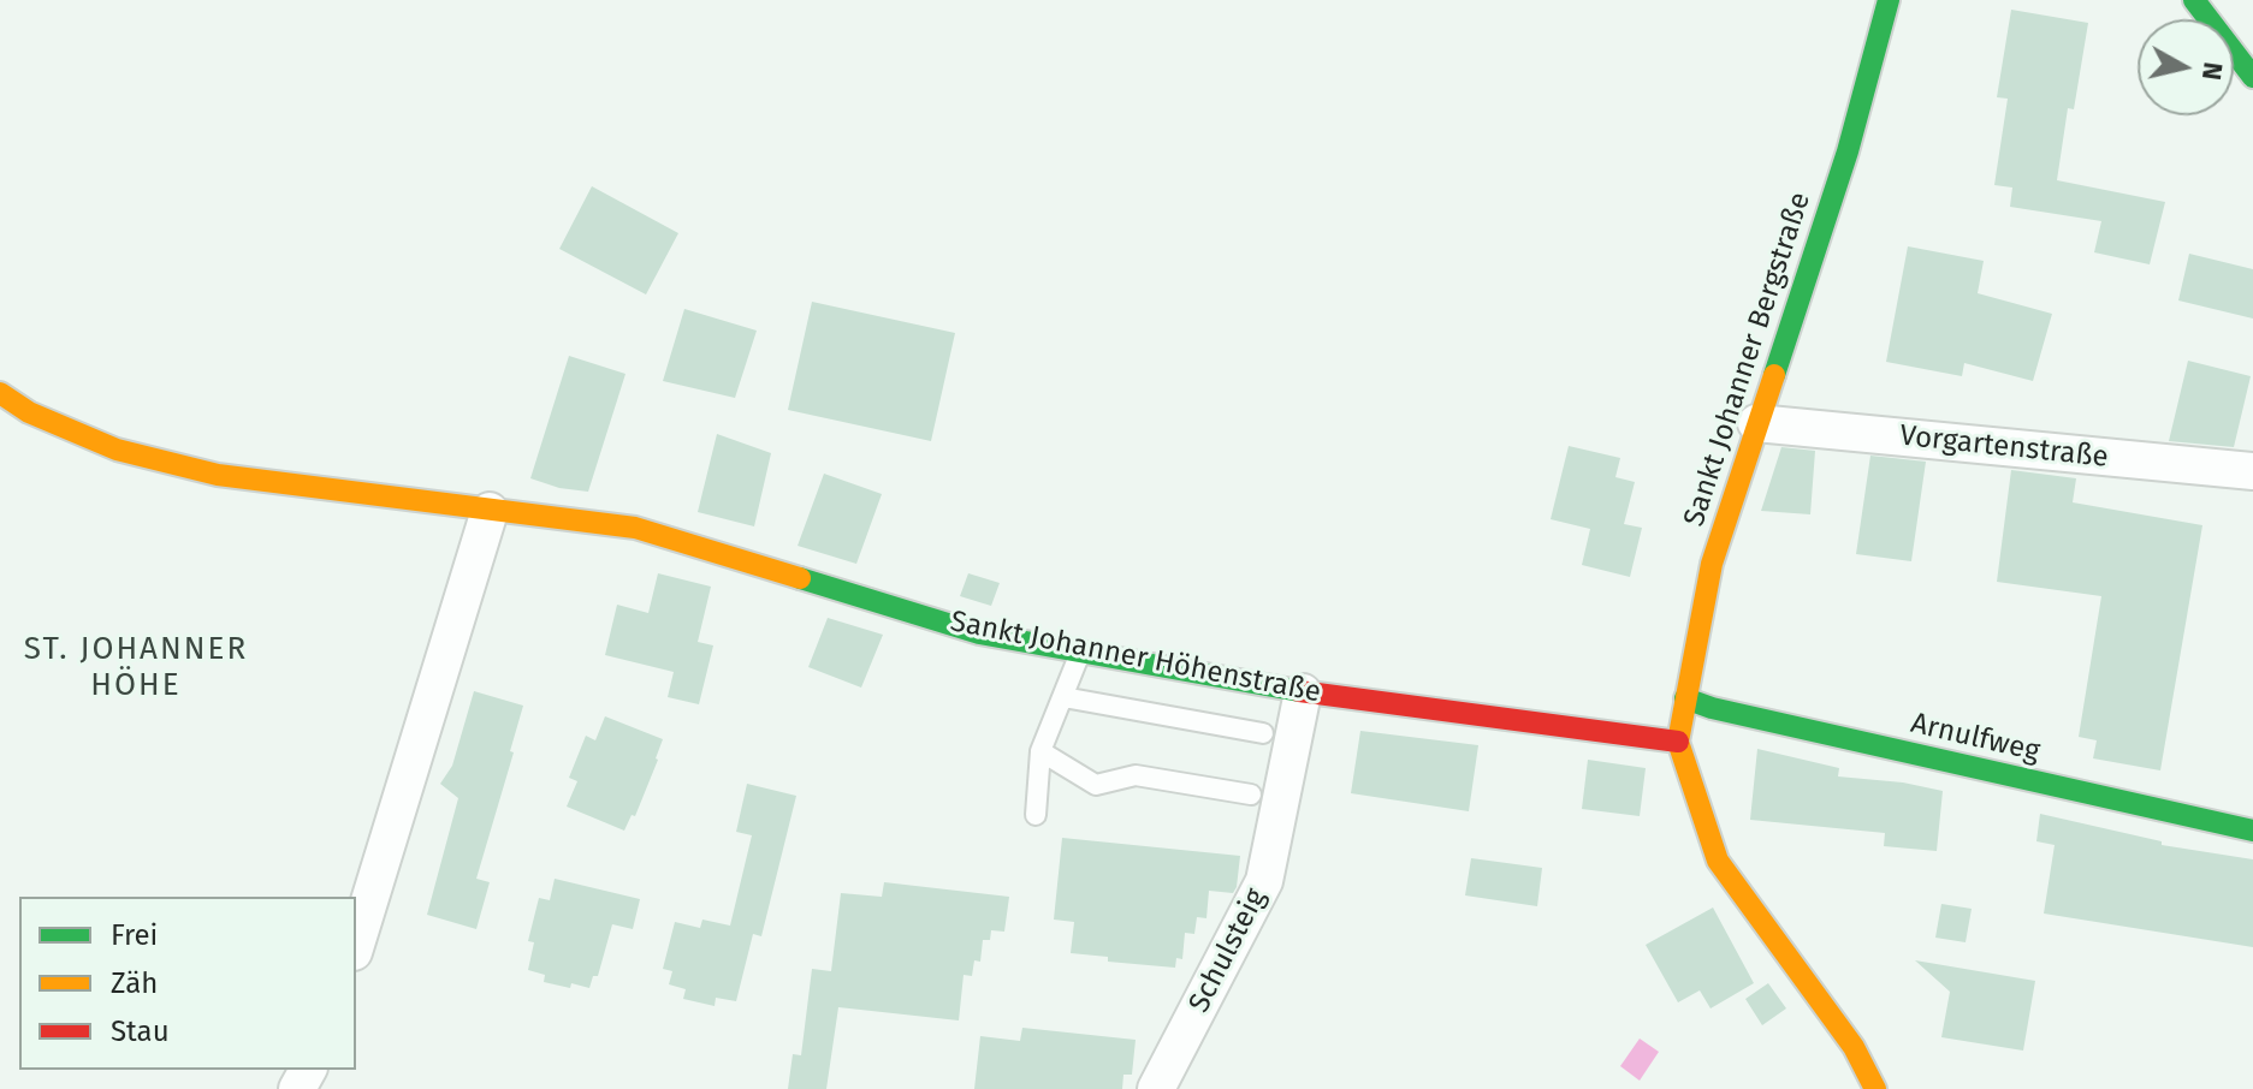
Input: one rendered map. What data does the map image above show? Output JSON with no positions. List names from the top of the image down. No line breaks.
{"streets":{"street":["Sankt Johanner Bergstraße","Vorgartenstraße","Sankt Johanner Höhenstraße","Arnulfweg","Schulsteig"]},"crossings":[["Sankt Johanner Bergstraße","Vorgartenstraße"],["Sankt Johanner Bergstraße","Sankt Johanner Höhenstraße"],["Sankt Johanner Bergstraße","Arnulfweg"],["Sankt Johanner Höhenstraße","Schulsteig"]],"districts":["ST. JOHANNER HÖHE"],"legend":["Frei","Zäh","Stau"],"north":"right"}
